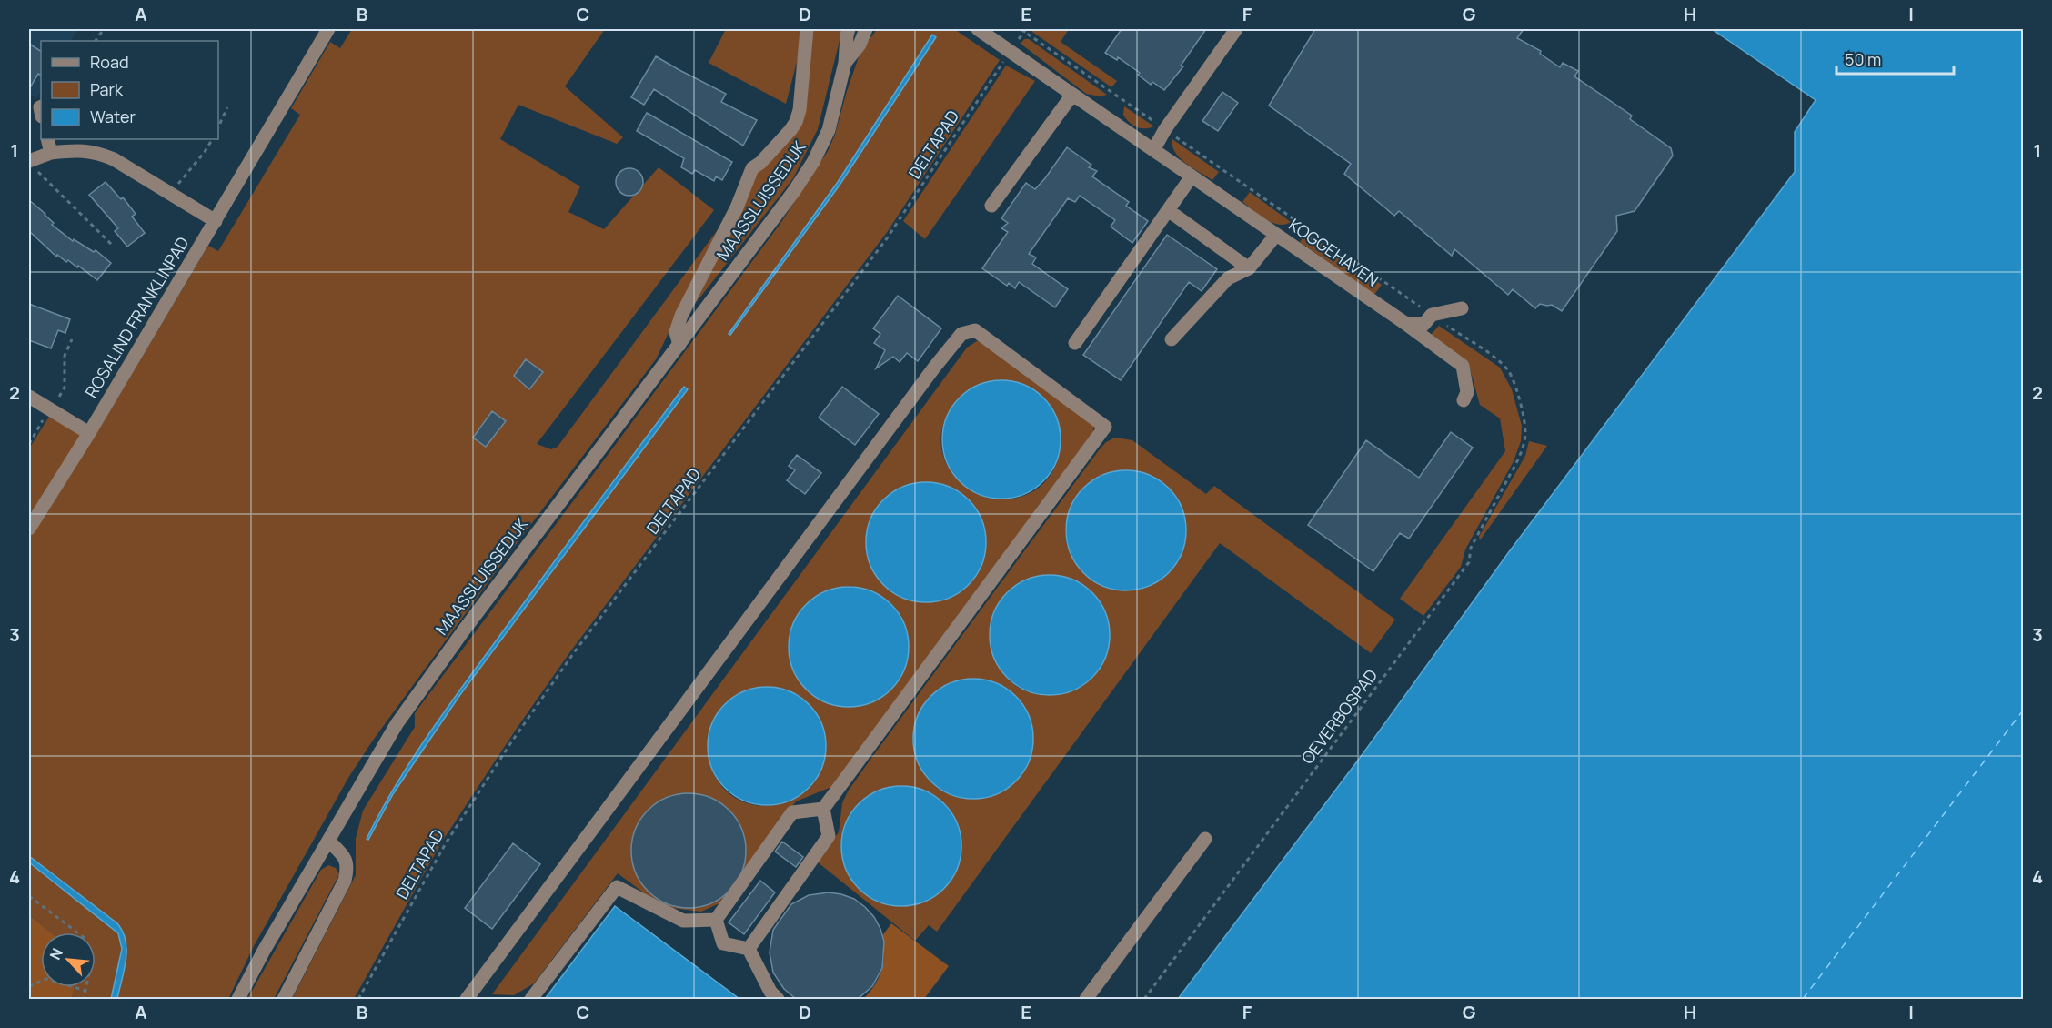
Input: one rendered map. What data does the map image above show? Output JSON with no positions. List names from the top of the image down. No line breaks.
{"streets":{"street":["MAASSLUISSEDIJK","KOGGEHAVEN","ROSALIND FRANKLINPAD"],"path":["DELTAPAD","OEVERBOSPAD"]},"crossings":[["DELTAPAD","KOGGEHAVEN"]],"legend":["Road","Park","Water"],"scale_bar":"50 m","north":"top left","grid":{"columns":["A","B","C","D","E","F","G","H","I"],"rows":["1","2","3","4"]}}
